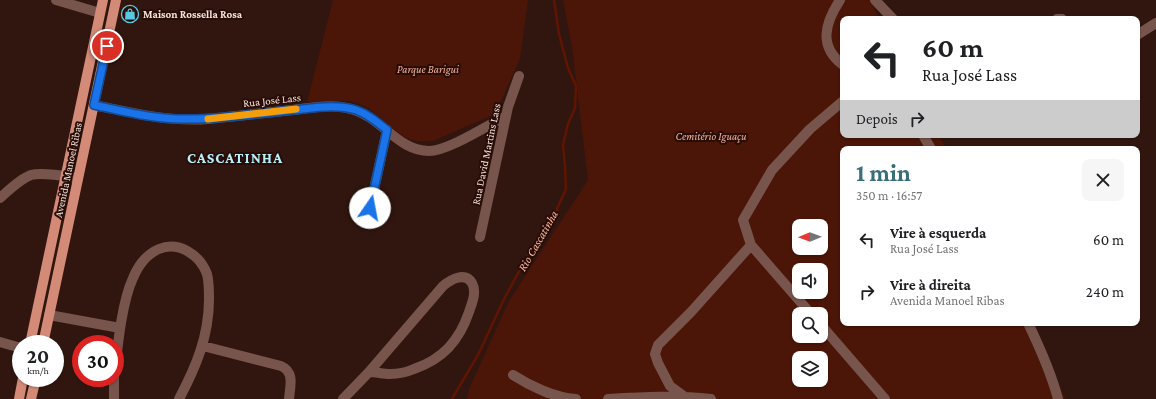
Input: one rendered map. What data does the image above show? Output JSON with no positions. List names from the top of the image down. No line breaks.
{"streets":{"main road":["Avenida Manoel Ribas"],"street":["Rua José Lass","Rua David Martins Lass"]},"crossings":[["Rua José Lass","Rua David Martins Lass"],["Rua José Lass","Avenida Manoel Ribas"]],"districts":["CASCATINHA"],"water":["Rio Cascatinha"],"parks":["Parque Barigui","Cemitério Iguaçu"],"places":{"shop":["Maison Rossella Rosa"]},"north":"left","page":{"turn":["60 m","Rua José Lass"],"then":"Depois","heading":["1 min","350 m · 16:57"],"list":[{"name":"Vire à esquerda","note":"Rua José Lass","value":"60 m"},{"name":"Vire à direita","note":"Avenida Manoel Ribas","value":"240 m"}],"speed":"20 km/h","limit":"30"}}
